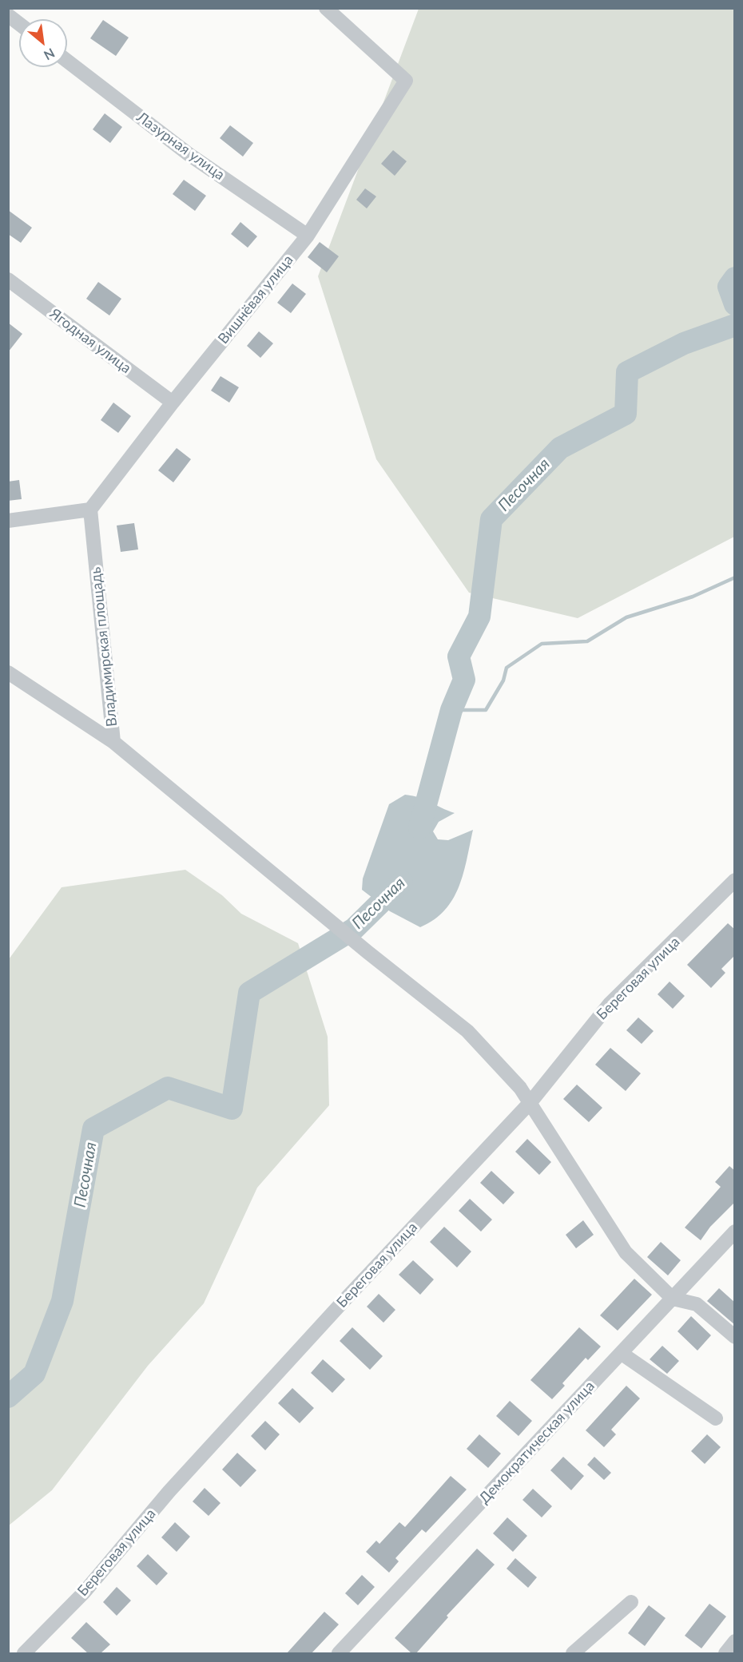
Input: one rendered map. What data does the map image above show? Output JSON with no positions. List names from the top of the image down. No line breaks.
{"streets":{"street":["Лазурная улица","Вишнёвая улица","Ягодная улица","Владимирская площадь","Береговая улица","Демократическая улица"]},"crossings":[["Лазурная улица","Вишнёвая улица"],["Вишнёвая улица","Ягодная улица"],["Вишнёвая улица","Владимирская площадь"]],"water":["Песочная"],"north":"bottom right"}
